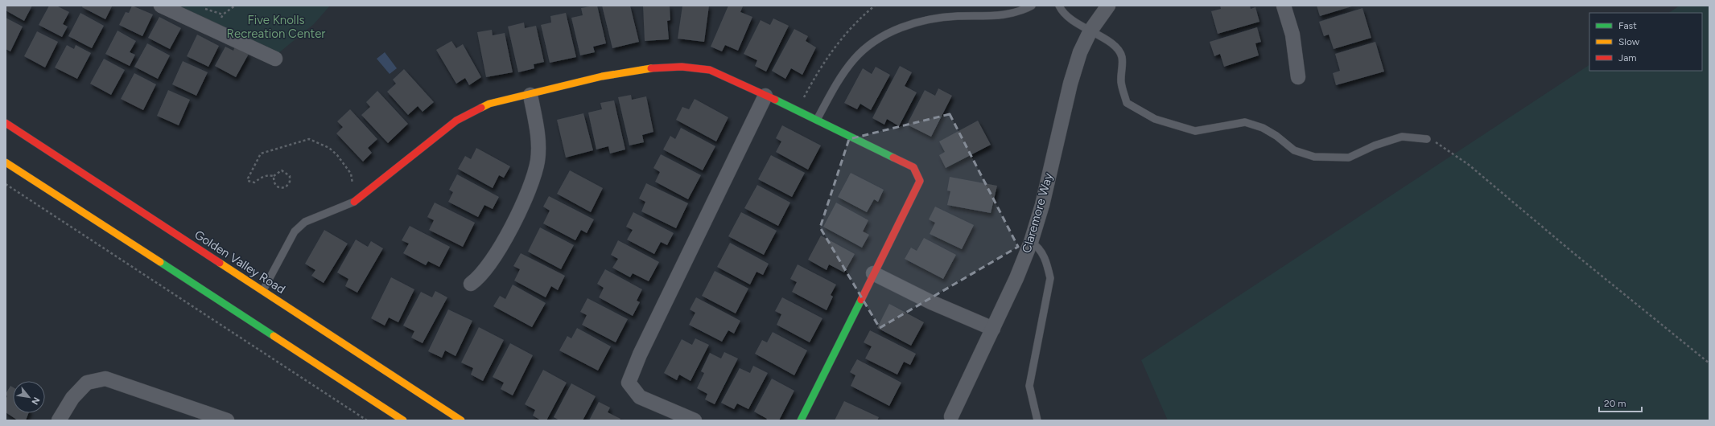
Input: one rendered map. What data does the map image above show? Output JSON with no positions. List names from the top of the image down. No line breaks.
{"streets":{"main road":["Golden Valley Road"],"street":["Claremore Way"]},"parks":["Five Knolls Recreation Center"],"legend":["Fast","Slow","Jam"],"scale_bar":"20 m","north":"bottom right"}
